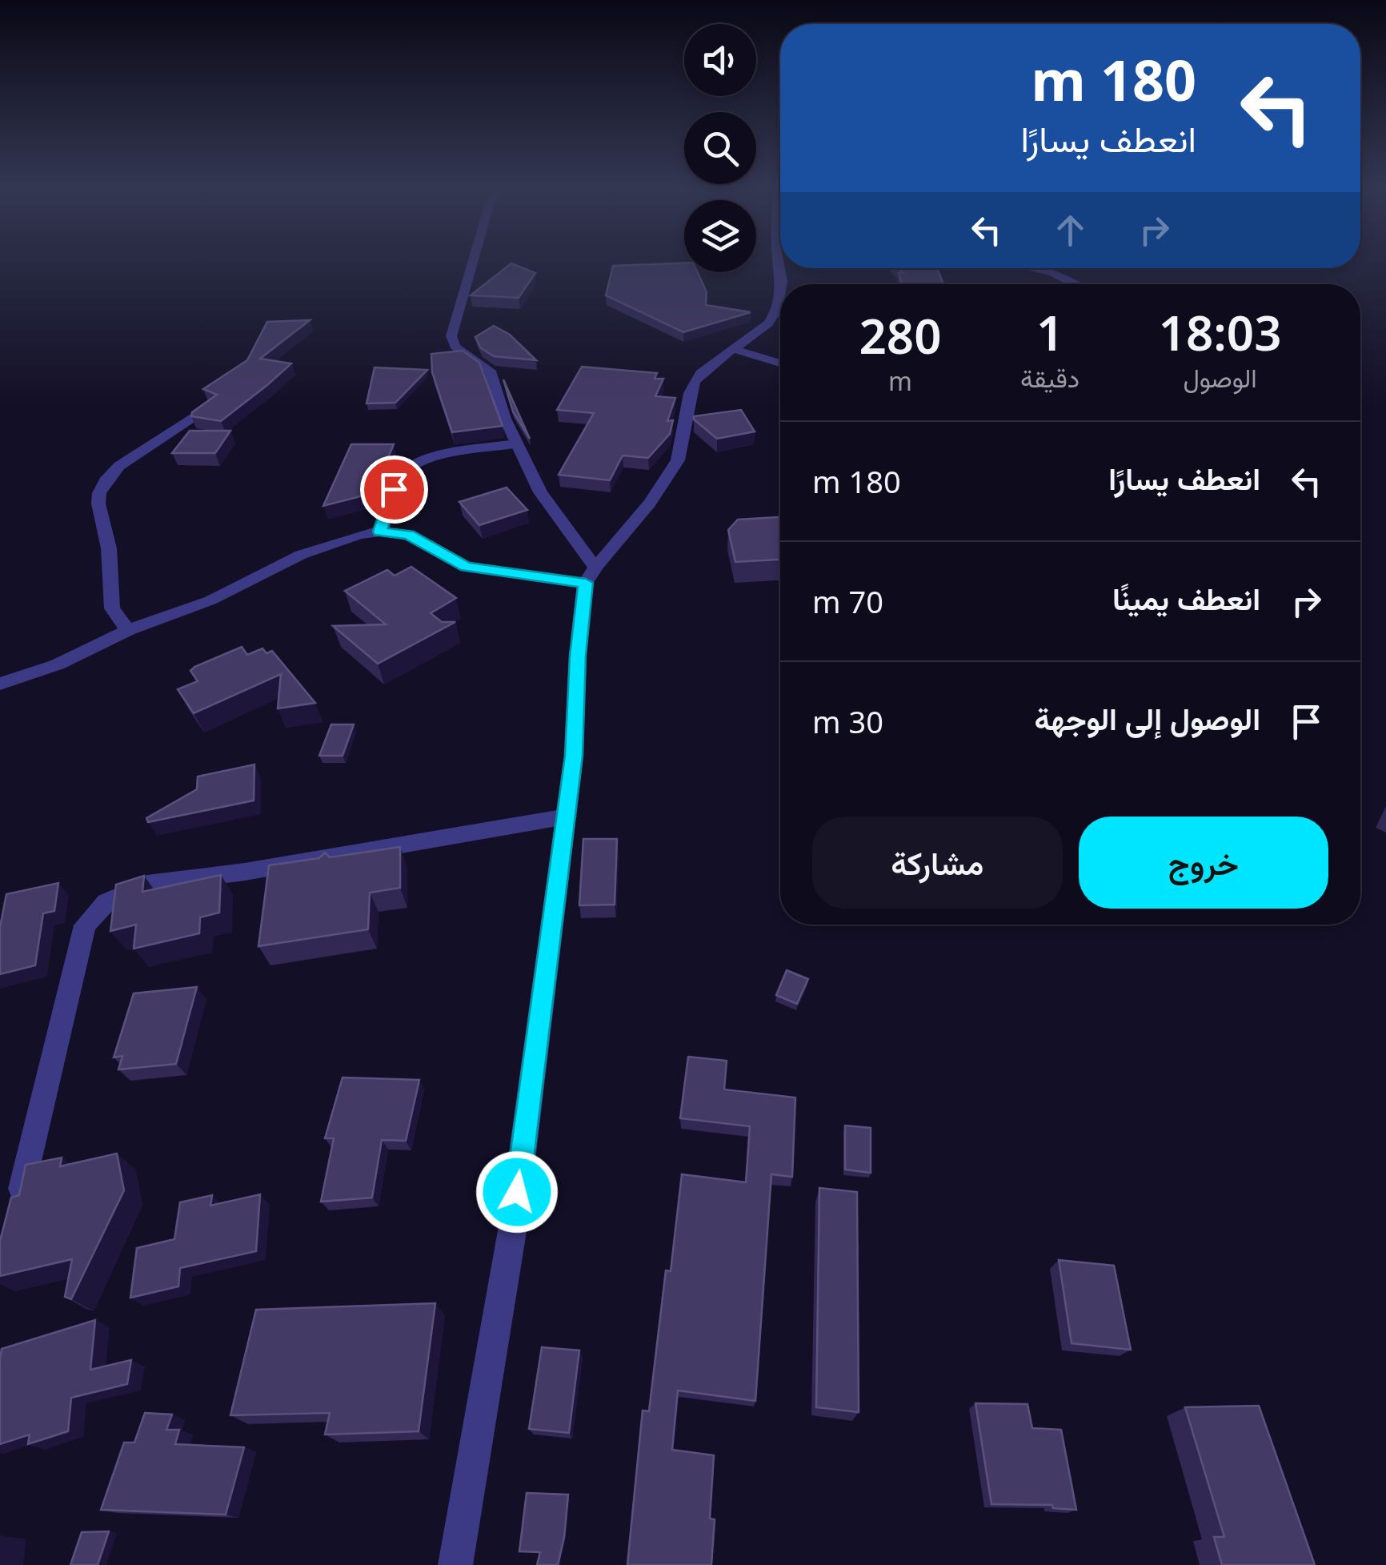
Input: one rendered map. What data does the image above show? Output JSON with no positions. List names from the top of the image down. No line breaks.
{"page":{"turn":["180 m","انعطف يسارًا"],"eta":["18:03","الوصول","1","دقيقة","280","m"],"list":[{"name":"انعطف يسارًا","value":"180 m"},{"name":"انعطف يمينًا","value":"70 m"},{"name":"الوصول إلى الوجهة","value":"30 m"}],"buttons":["خروج","مشاركة"]}}
